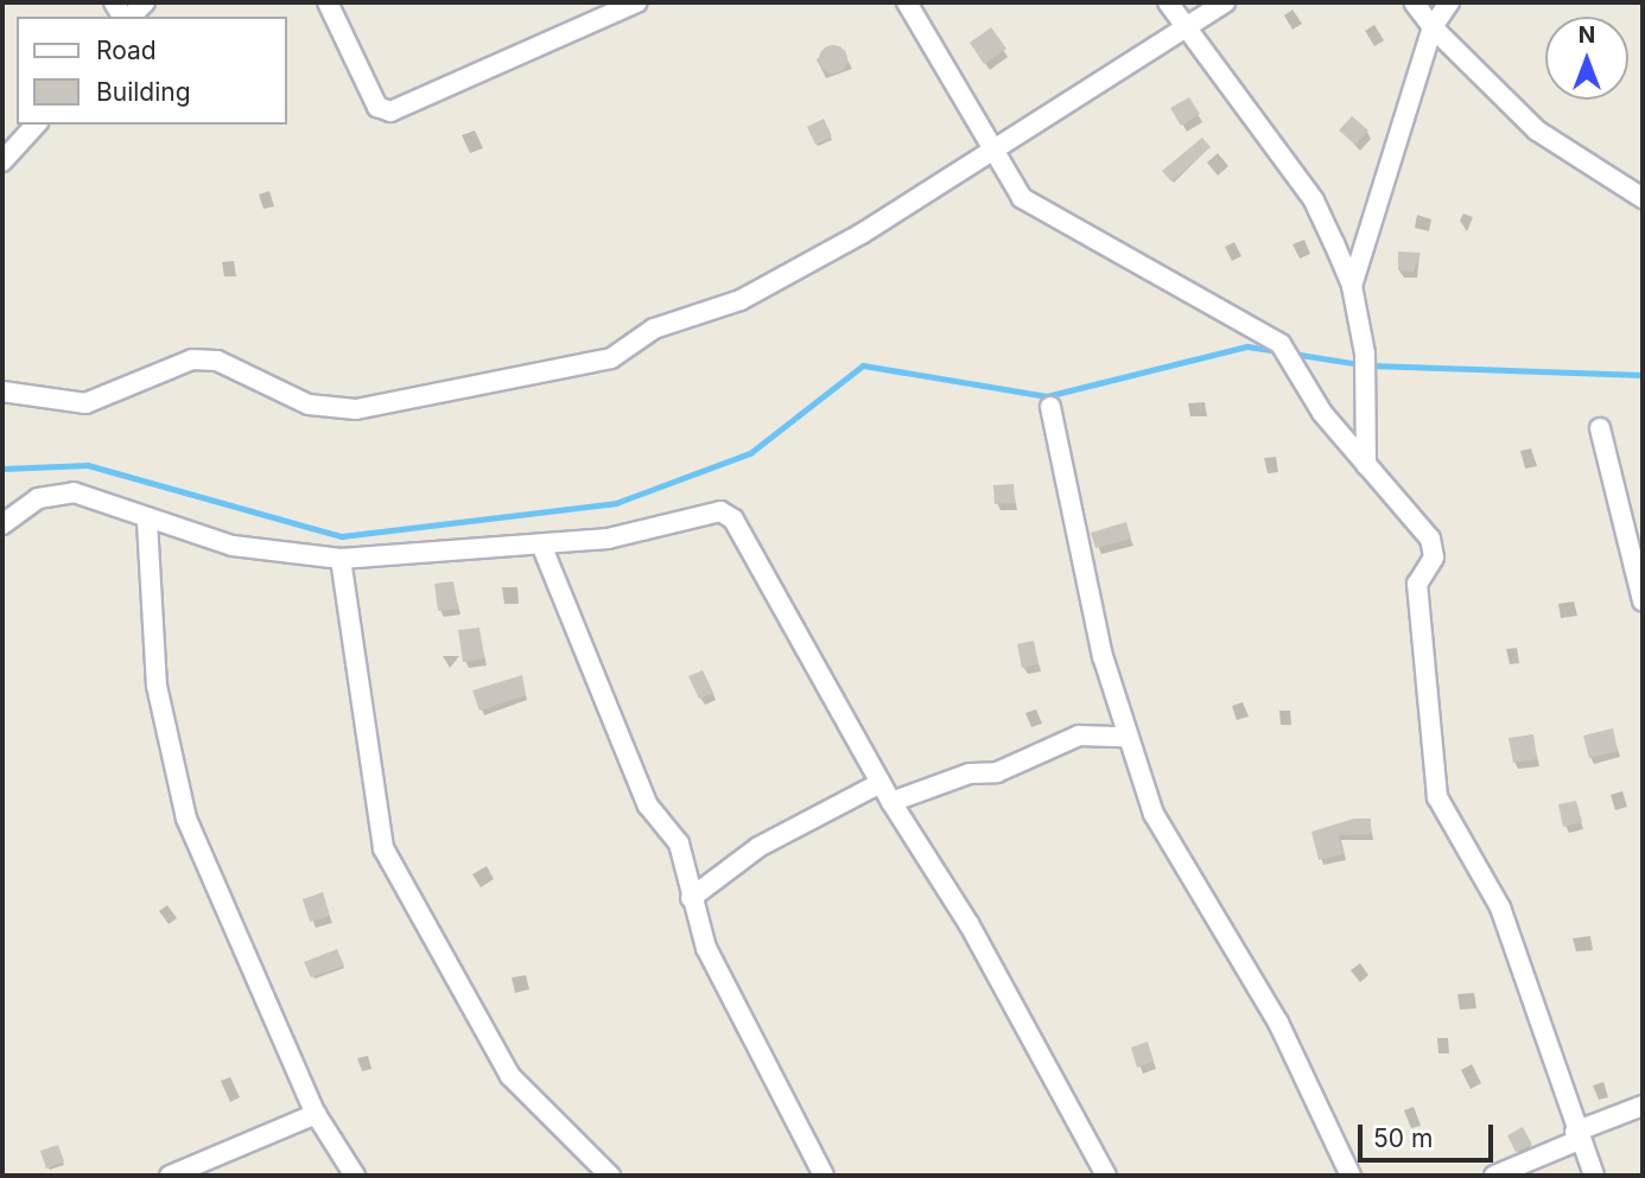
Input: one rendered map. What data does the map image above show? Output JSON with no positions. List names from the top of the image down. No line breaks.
{"legend":["Road","Building"],"scale_bar":"50 m","north":"top"}
